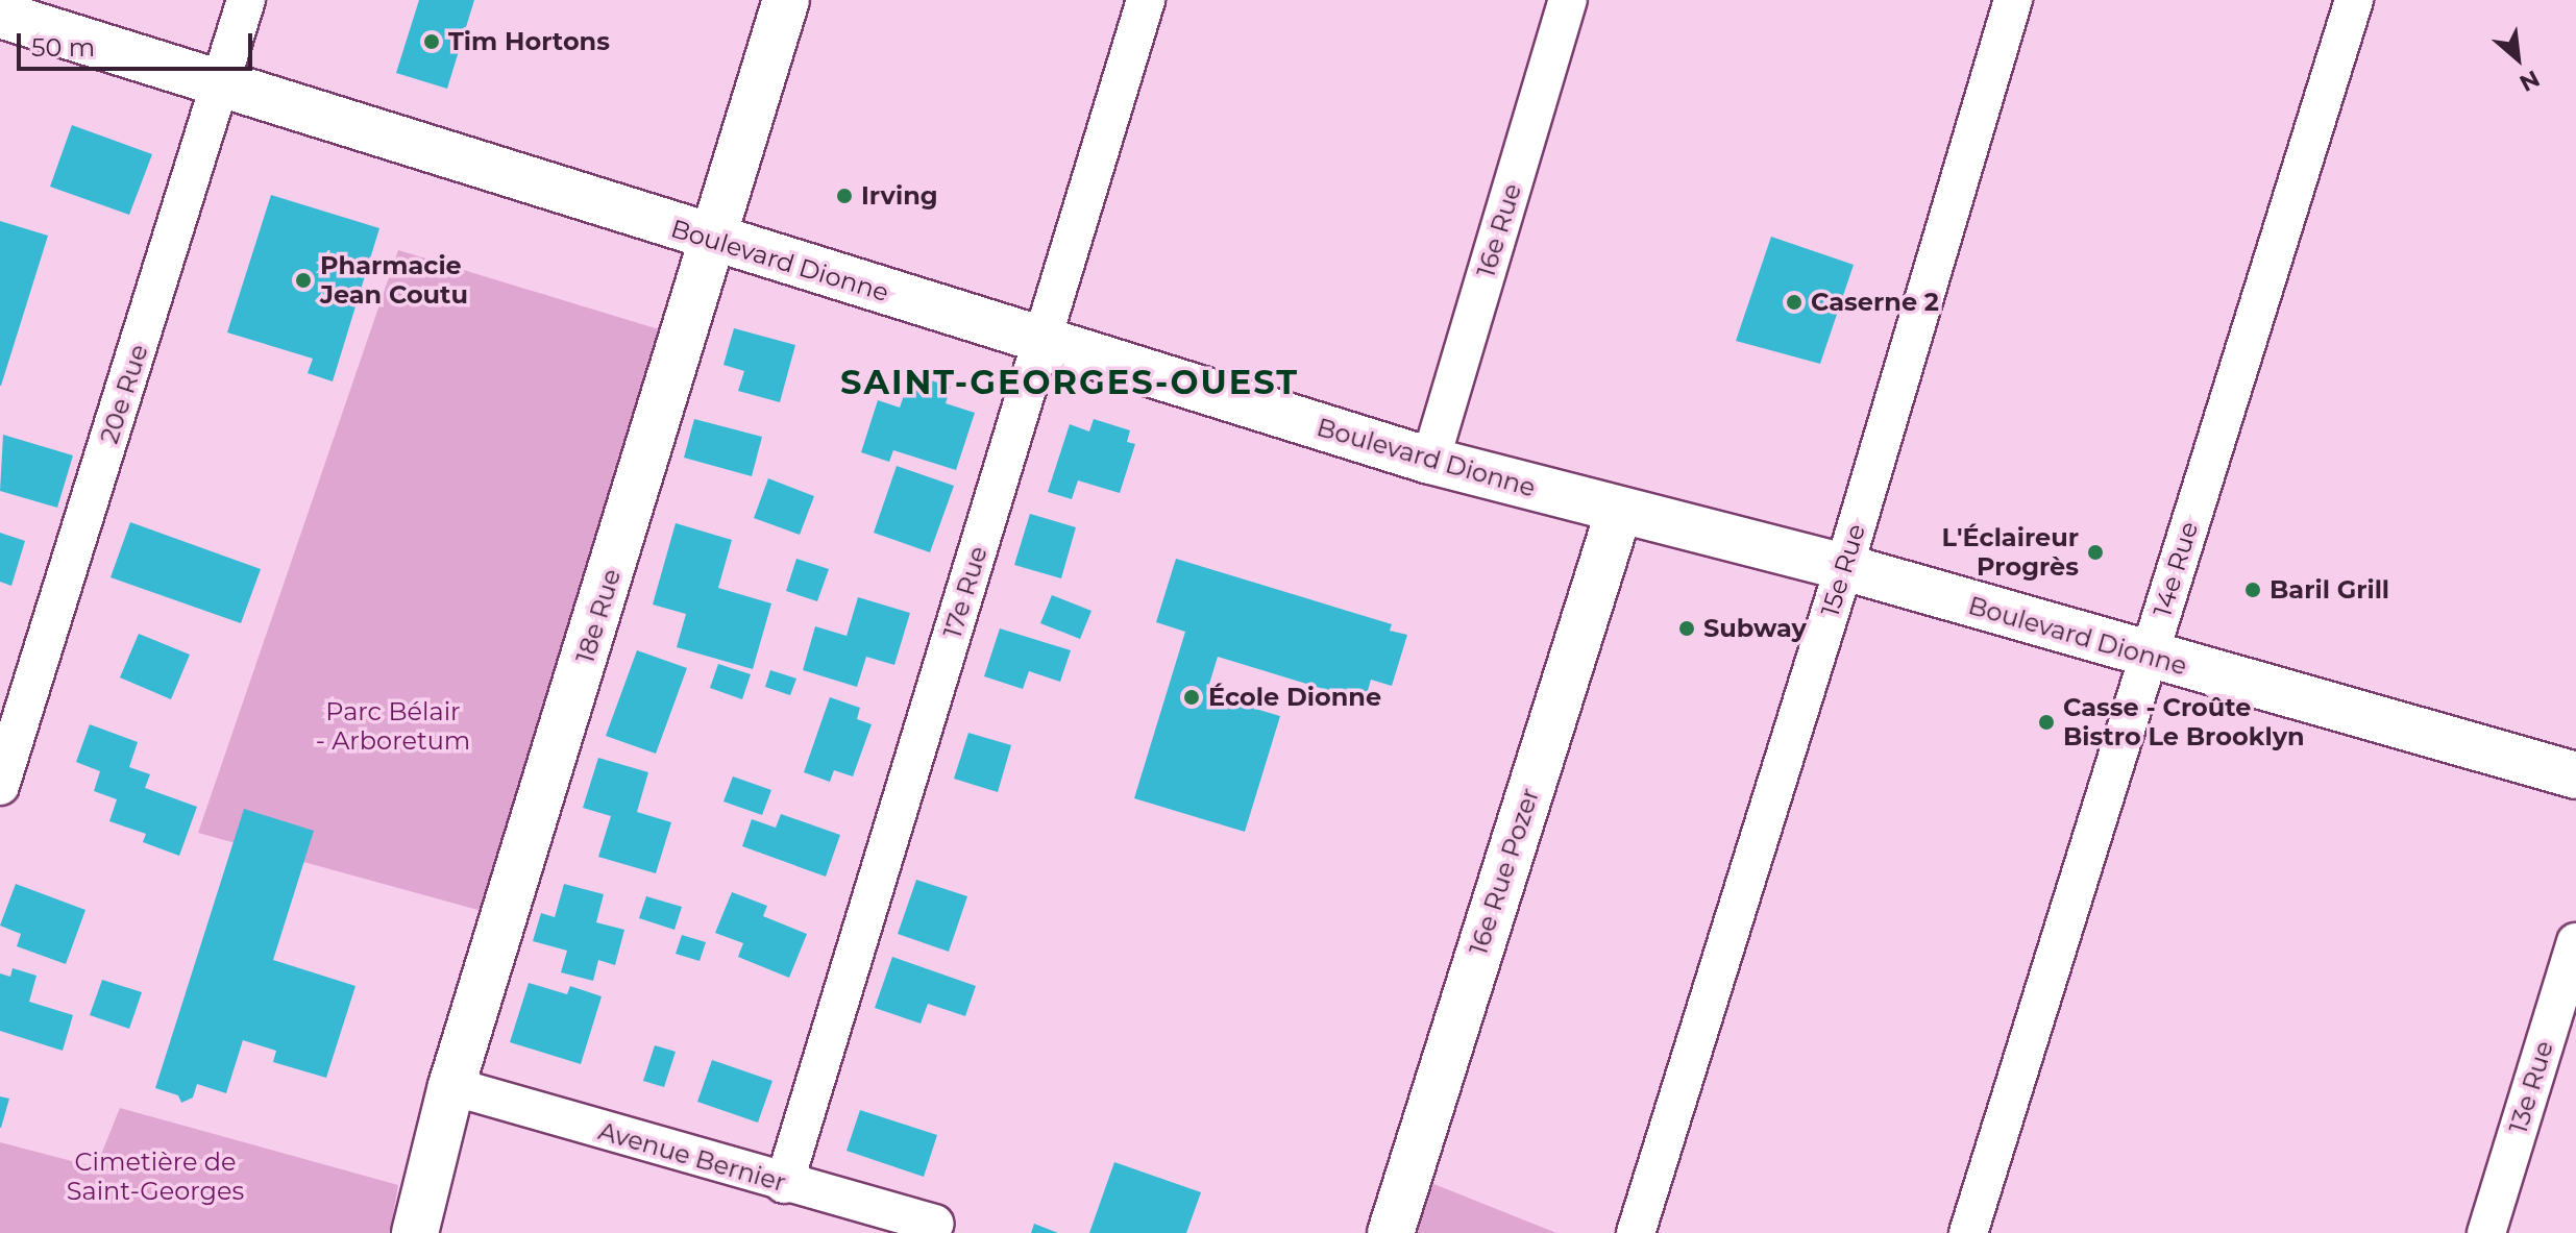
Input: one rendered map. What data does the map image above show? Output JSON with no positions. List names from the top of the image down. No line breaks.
{"streets":{"main road":["Boulevard Dionne","18e Rue","16e Rue Pozer"],"street":["16e Rue","20e Rue","14e Rue","15e Rue","17e Rue","13e Rue","Avenue Bernier"]},"crossings":[["16e Rue","Boulevard Dionne"],["Boulevard Dionne","20e Rue"],["Boulevard Dionne","14e Rue"],["Boulevard Dionne","15e Rue"],["Boulevard Dionne","17e Rue"],["Boulevard Dionne","18e Rue"],["Boulevard Dionne","16e Rue Pozer"],["17e Rue","Avenue Bernier"],["18e Rue","Avenue Bernier"]],"districts":["SAINT-GEORGES-OUEST"],"parks":["Parc Bélair - Arboretum","Cimetière de Saint-Georges"],"places":["Tim Hortons","Irving","Pharmacie Jean Coutu","Caserne 2","L'Éclaireur Progrès","Baril Grill","Subway","École Dionne","Casse - Croûte Bistro Le Brooklyn"],"scale_bar":"50 m","north":"bottom right"}
